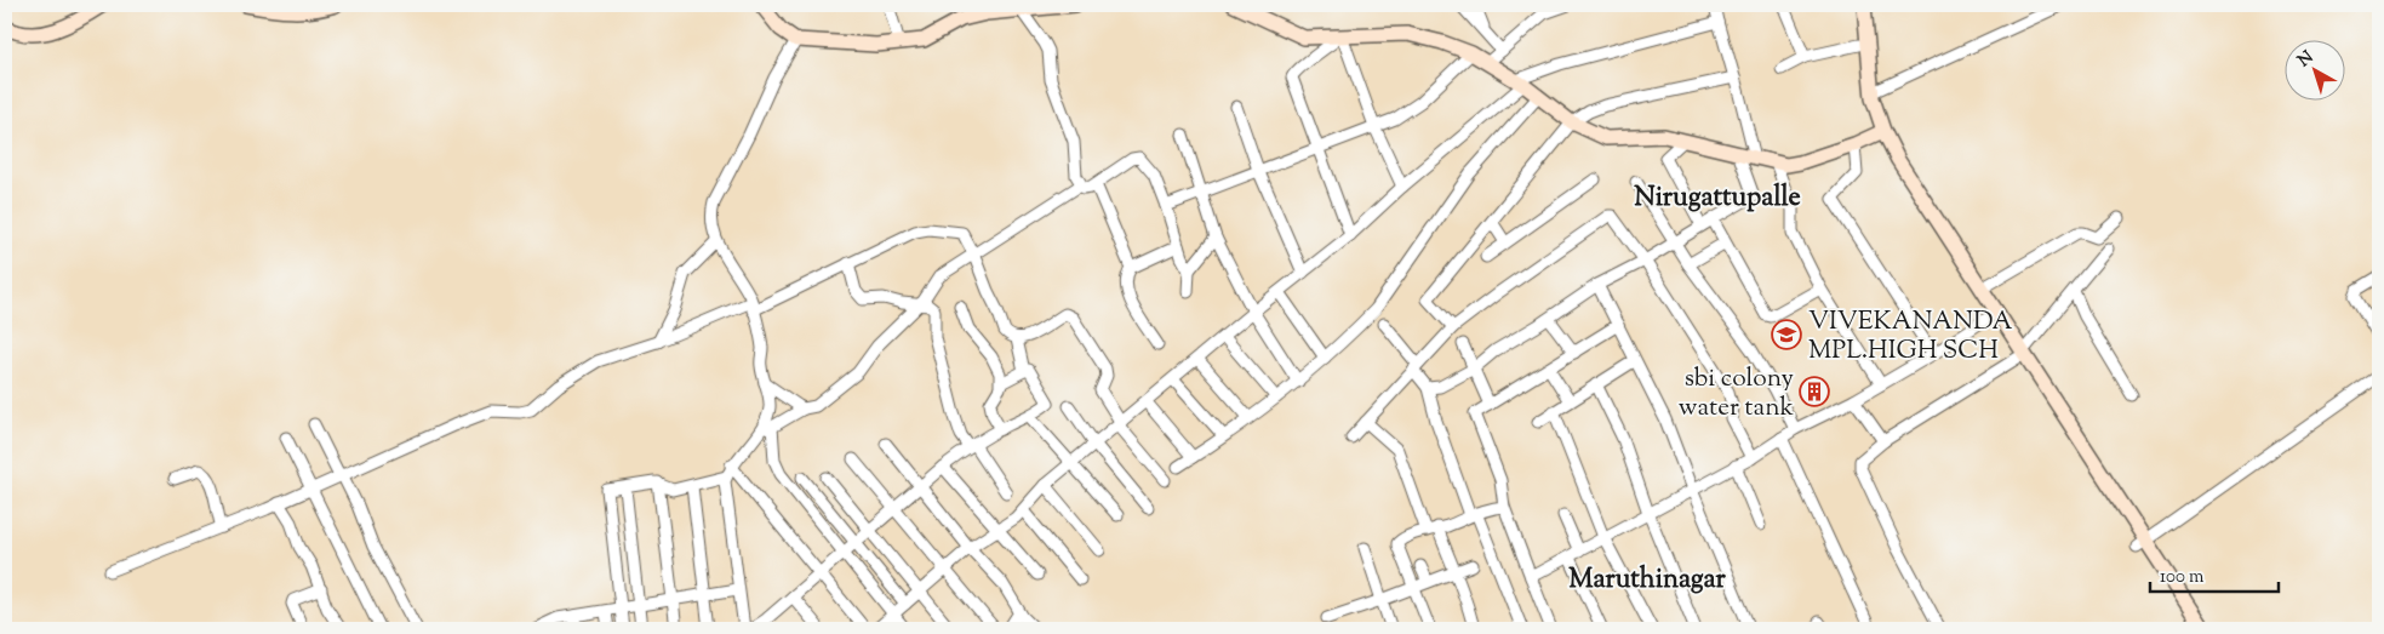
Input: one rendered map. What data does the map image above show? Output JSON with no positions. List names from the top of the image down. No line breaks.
{"districts":["Nirugattupalle","Maruthinagar"],"places":{"school or university":["VIVEKANANDA MPL.HIGH SCH"],"building":["sbi colony water tank"]},"scale_bar":"100 m","north":"top left"}
